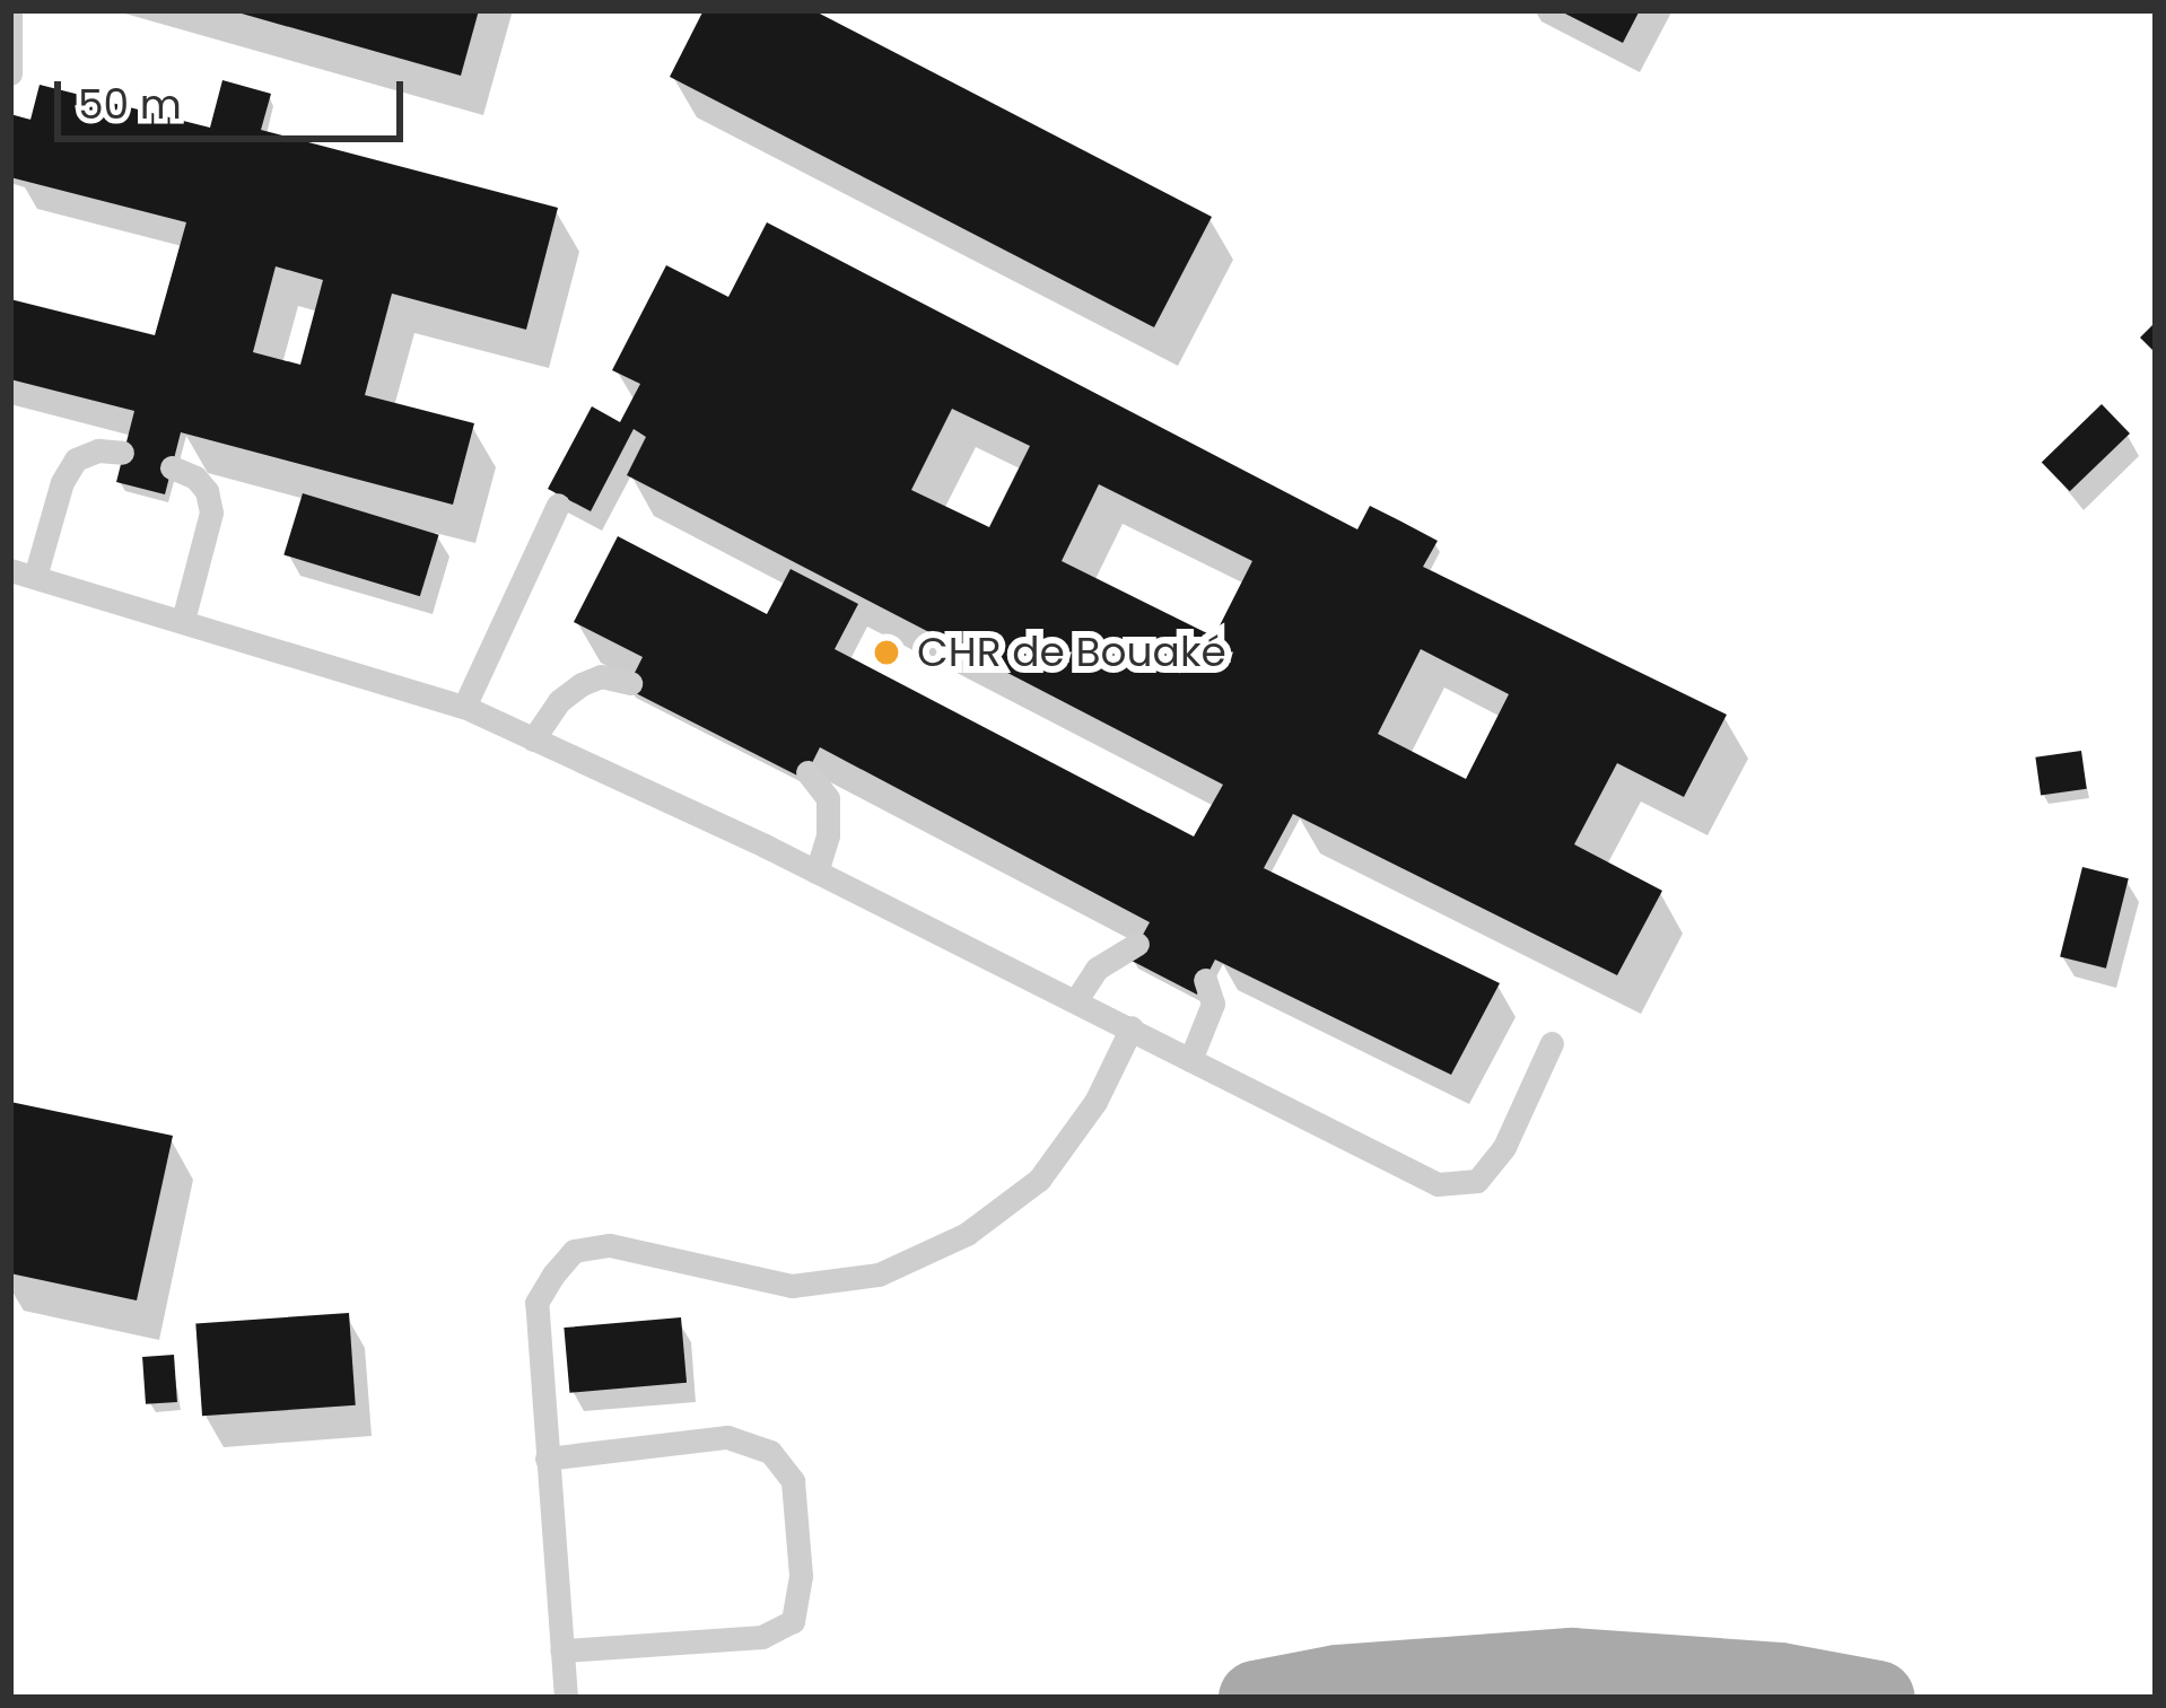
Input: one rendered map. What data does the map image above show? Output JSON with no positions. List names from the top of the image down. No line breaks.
{"places":["CHR de Bouaké"],"scale_bar":"50 m"}
